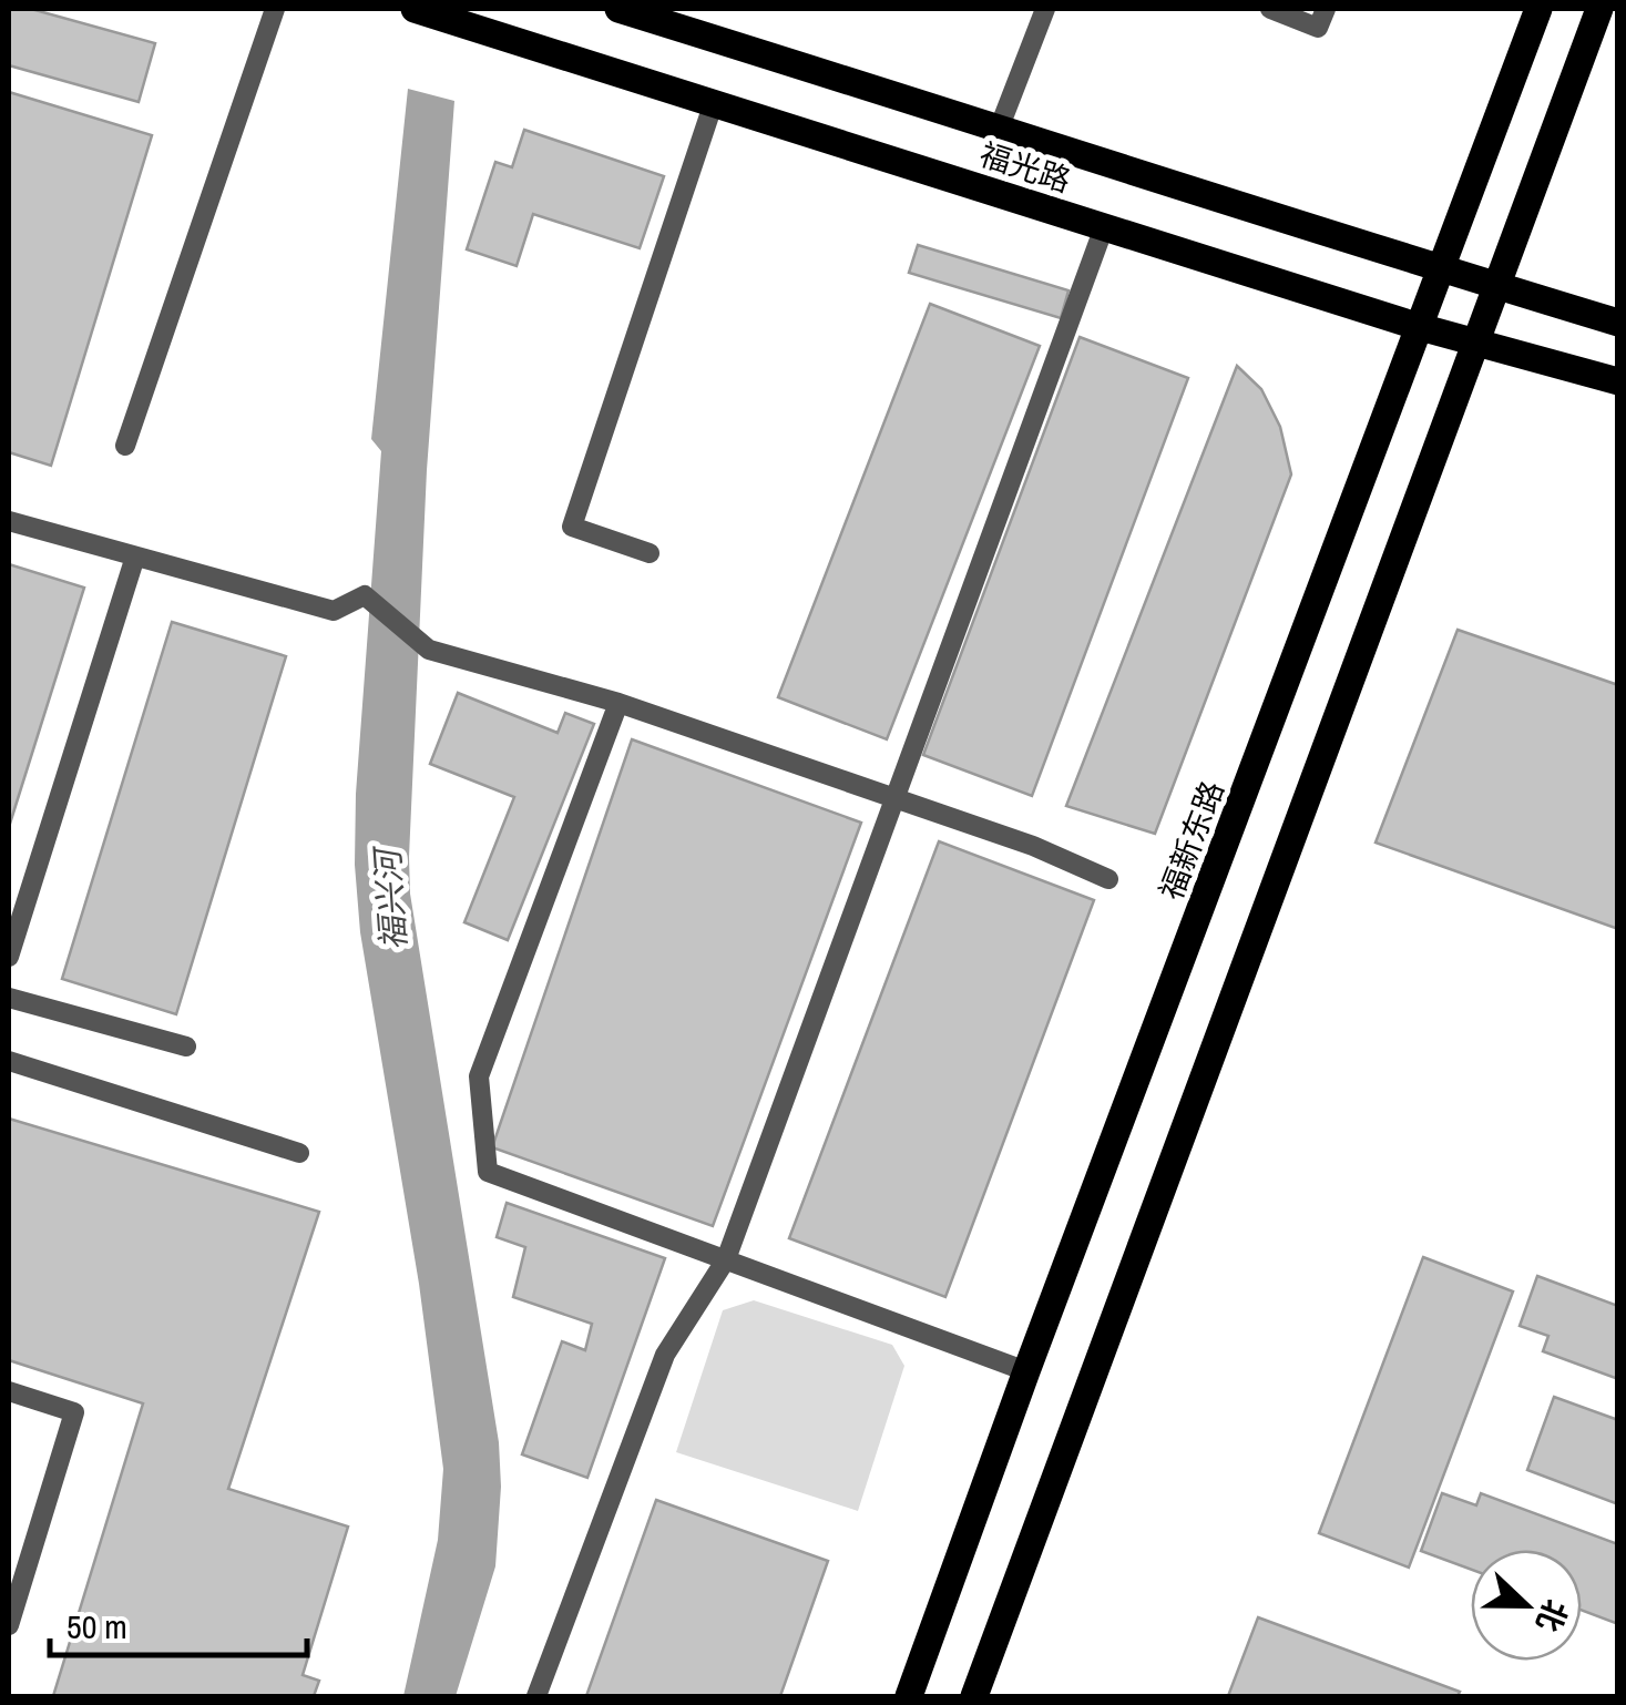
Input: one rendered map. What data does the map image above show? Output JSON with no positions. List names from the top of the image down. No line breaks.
{"streets":{"main road":["福光路","福新东路"]},"crossings":[["福光路","福新东路"]],"water":["福兴河"],"scale_bar":"50 m","north":"right"}
